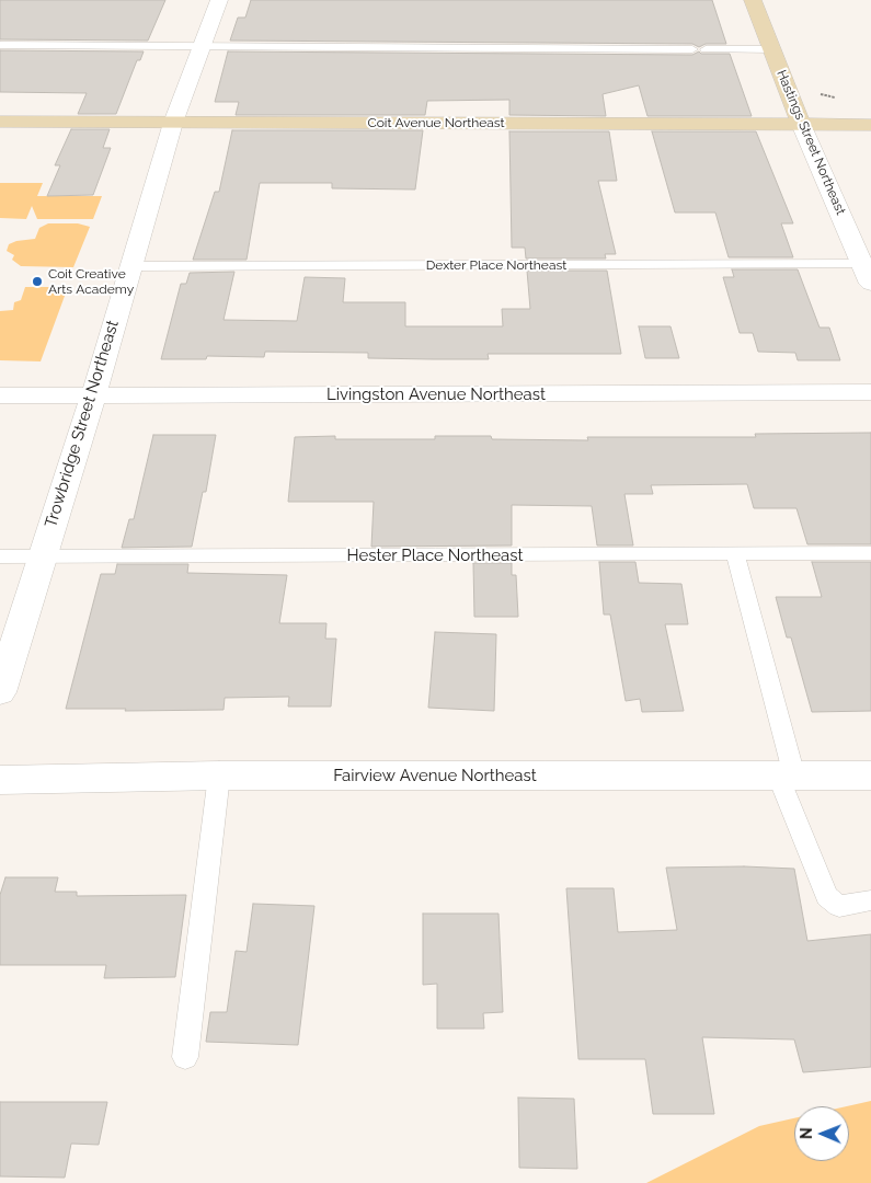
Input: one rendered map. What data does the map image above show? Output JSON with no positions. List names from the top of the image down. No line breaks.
{"streets":{"street":["Coit Avenue Northeast","Hastings Street Northeast","Livingston Avenue Northeast","Trowbridge Street Northeast","Fairview Avenue Northeast"],"lane":["Dexter Place Northeast","Hester Place Northeast"]},"crossings":[["Coit Avenue Northeast","Hastings Street Northeast"],["Coit Avenue Northeast","Trowbridge Street Northeast"],["Hastings Street Northeast","Dexter Place Northeast"],["Dexter Place Northeast","Trowbridge Street Northeast"],["Livingston Avenue Northeast","Trowbridge Street Northeast"],["Trowbridge Street Northeast","Hester Place Northeast"]],"places":["Coit Creative Arts Academy"],"north":"left"}
